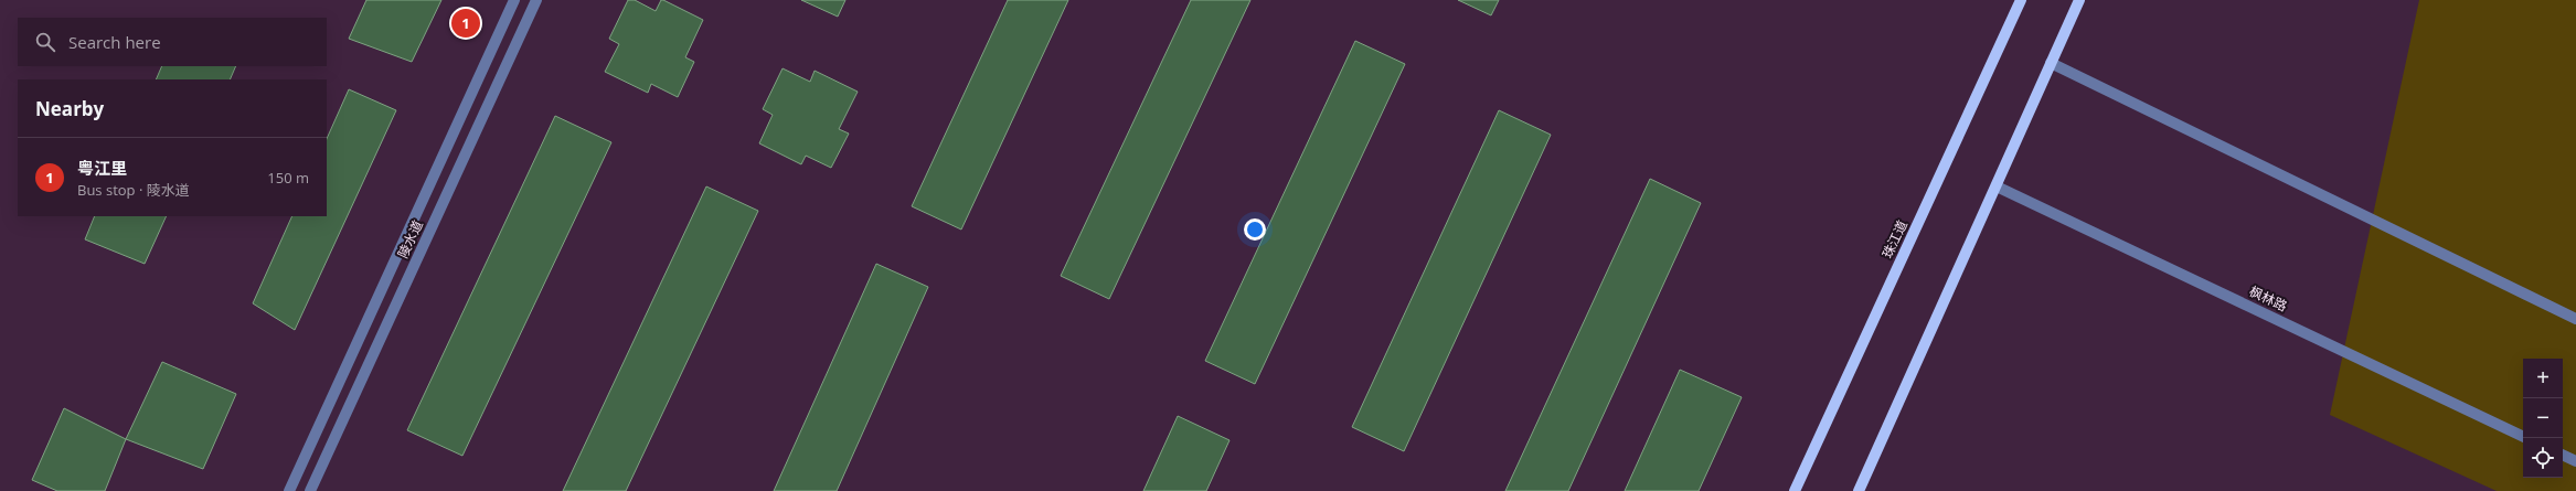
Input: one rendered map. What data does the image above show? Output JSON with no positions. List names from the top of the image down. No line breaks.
{"streets":{"main road":["珠江道"],"street":["陵水道","枫林路"]},"page":{"pins":"1","search":"Search here","heading":"Nearby","list":[{"mark":"1","name":"粤江里","note":"Bus stop · 陵水道","value":"150 m"}],"map_buttons":["+","−"]}}
